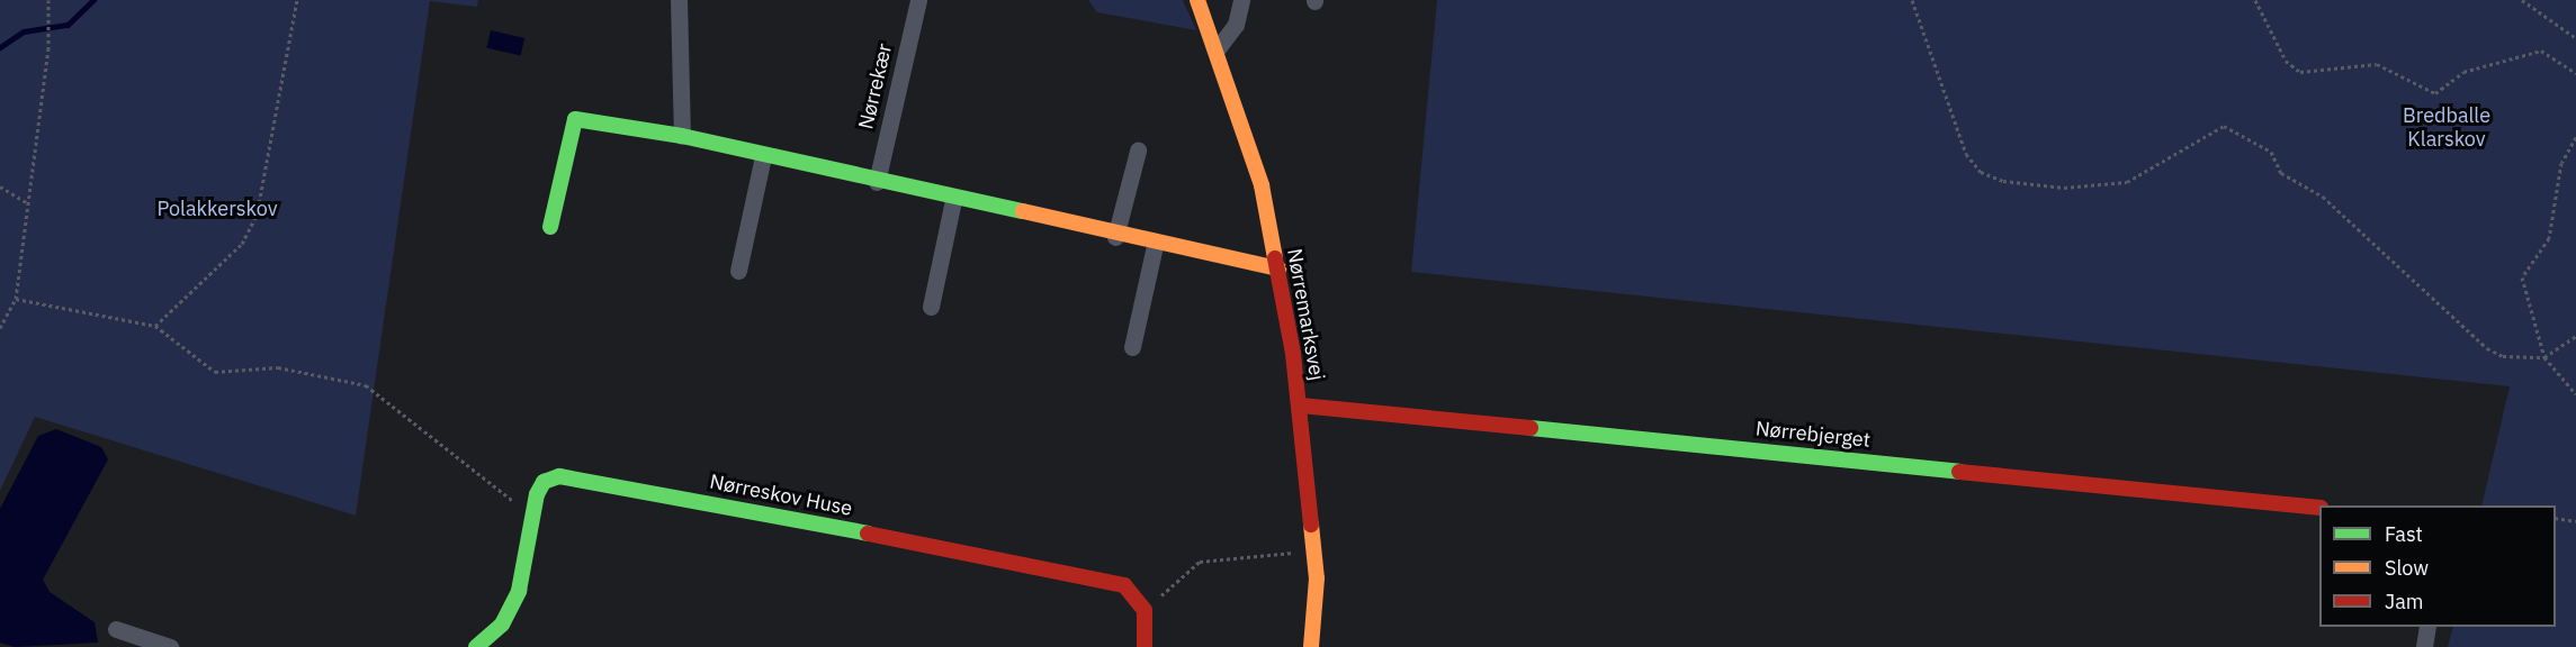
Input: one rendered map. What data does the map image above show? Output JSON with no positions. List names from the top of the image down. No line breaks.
{"streets":{"street":["Nørrekær","Nørremarksvej","Nørrebjerget","Nørreskov Huse"]},"crossings":[["Nørremarksvej","Nørrebjerget"]],"parks":["Bredballe Klarskov","Polakkerskov"],"legend":["Fast","Slow","Jam"]}
